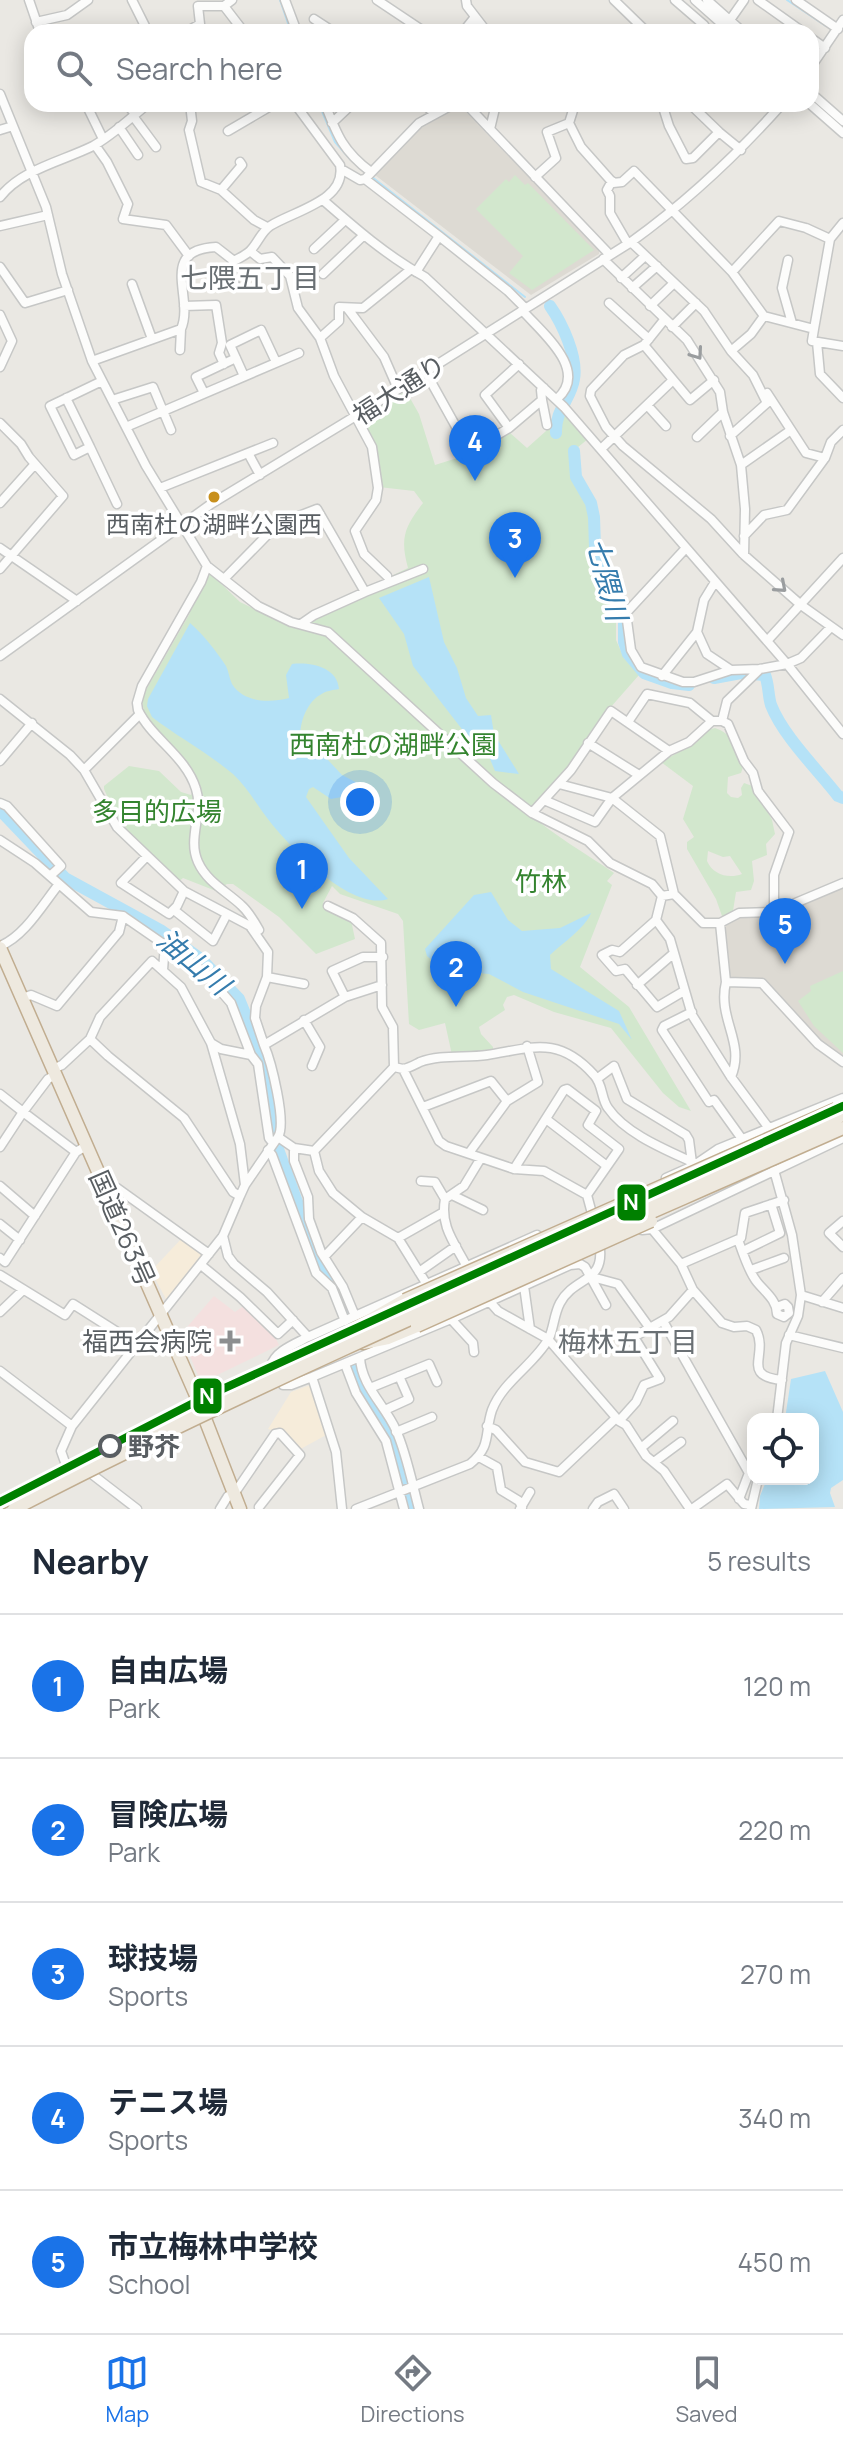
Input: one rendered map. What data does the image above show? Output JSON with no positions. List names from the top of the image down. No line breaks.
{"streets":{"highway":["国道263号"],"street":["福大通り"]},"districts":["七隈五丁目","梅林五丁目"],"water":["七隈川","油山川"],"parks":["西南杜の湖畔公園","多目的広場","竹林"],"places":{"other":["西南杜の湖畔公園西","野芥"],"health":["福西会病院"]},"lines":["transit line N"],"page":{"search":"Search here","pins":["4","3","1","5","2"],"heading":["Nearby","5 results"],"list":[{"mark":"1","name":"自由広場","note":"Park","value":"120 m"},{"mark":"2","name":"冒険広場","note":"Park","value":"220 m"},{"mark":"3","name":"球技場","note":"Sports","value":"270 m"},{"mark":"4","name":"テニス場","note":"Sports","value":"340 m"},{"mark":"5","name":"市立梅林中学校","note":"School","value":"450 m"}],"nav":["Map","Directions","Saved"]}}
